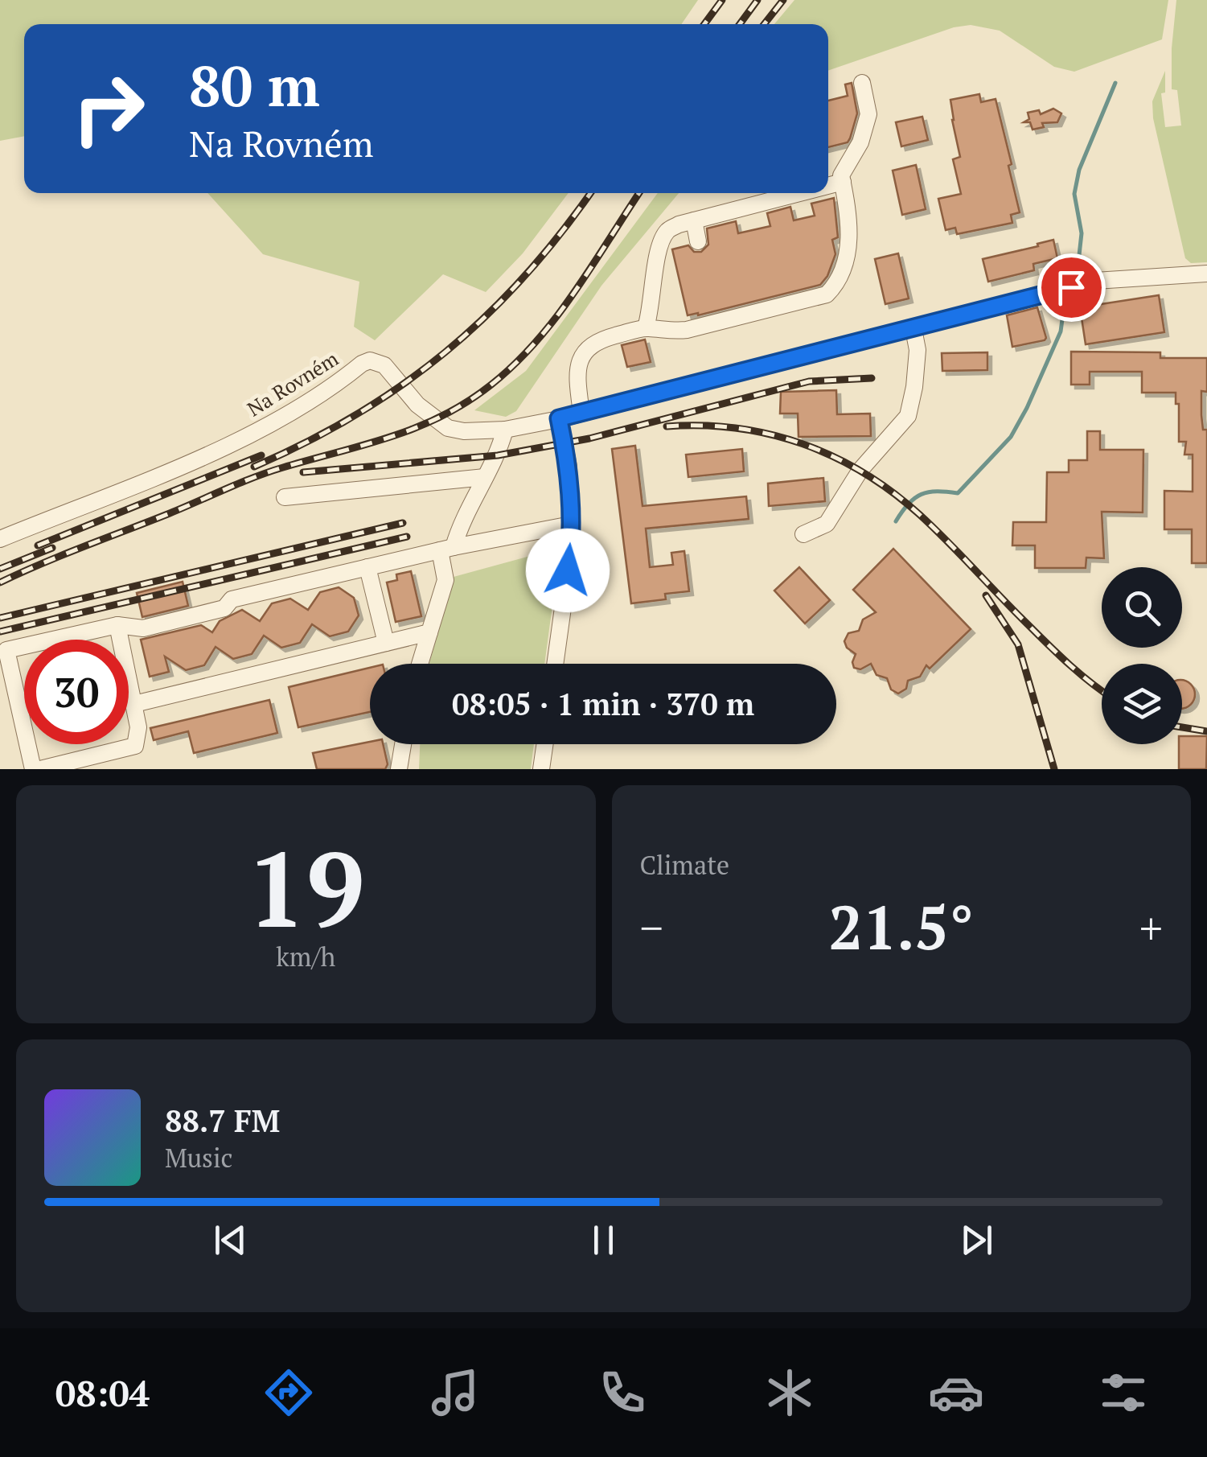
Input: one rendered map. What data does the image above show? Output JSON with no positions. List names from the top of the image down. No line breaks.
{"streets":{"street":["Na Rovném"]},"page":{"turn":["80 m","Na Rovném"],"limit":"30","trip":"08:05 · 1 min · 370 m","tile":[["19","km/h"],"Climate"],"heat":["−","21.5°","+"],"song":["88.7 FM","Music"],"tabs":"08:04"}}
